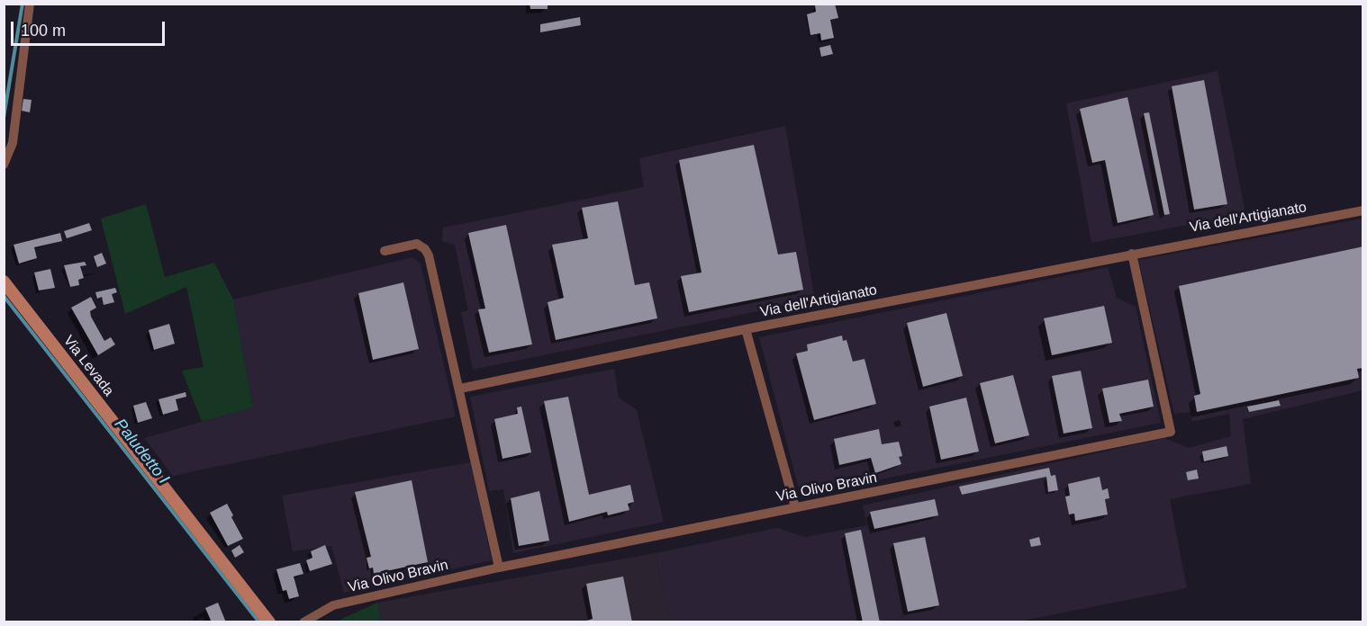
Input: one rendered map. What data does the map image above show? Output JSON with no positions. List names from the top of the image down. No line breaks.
{"streets":{"main road":["Via Levada"],"street":["Via dell'Artigianato","Via Olivo Bravin"]},"crossings":[["Via dell'Artigianato","Via Olivo Bravin"]],"water":["Paludetto I"],"scale_bar":"100 m"}
